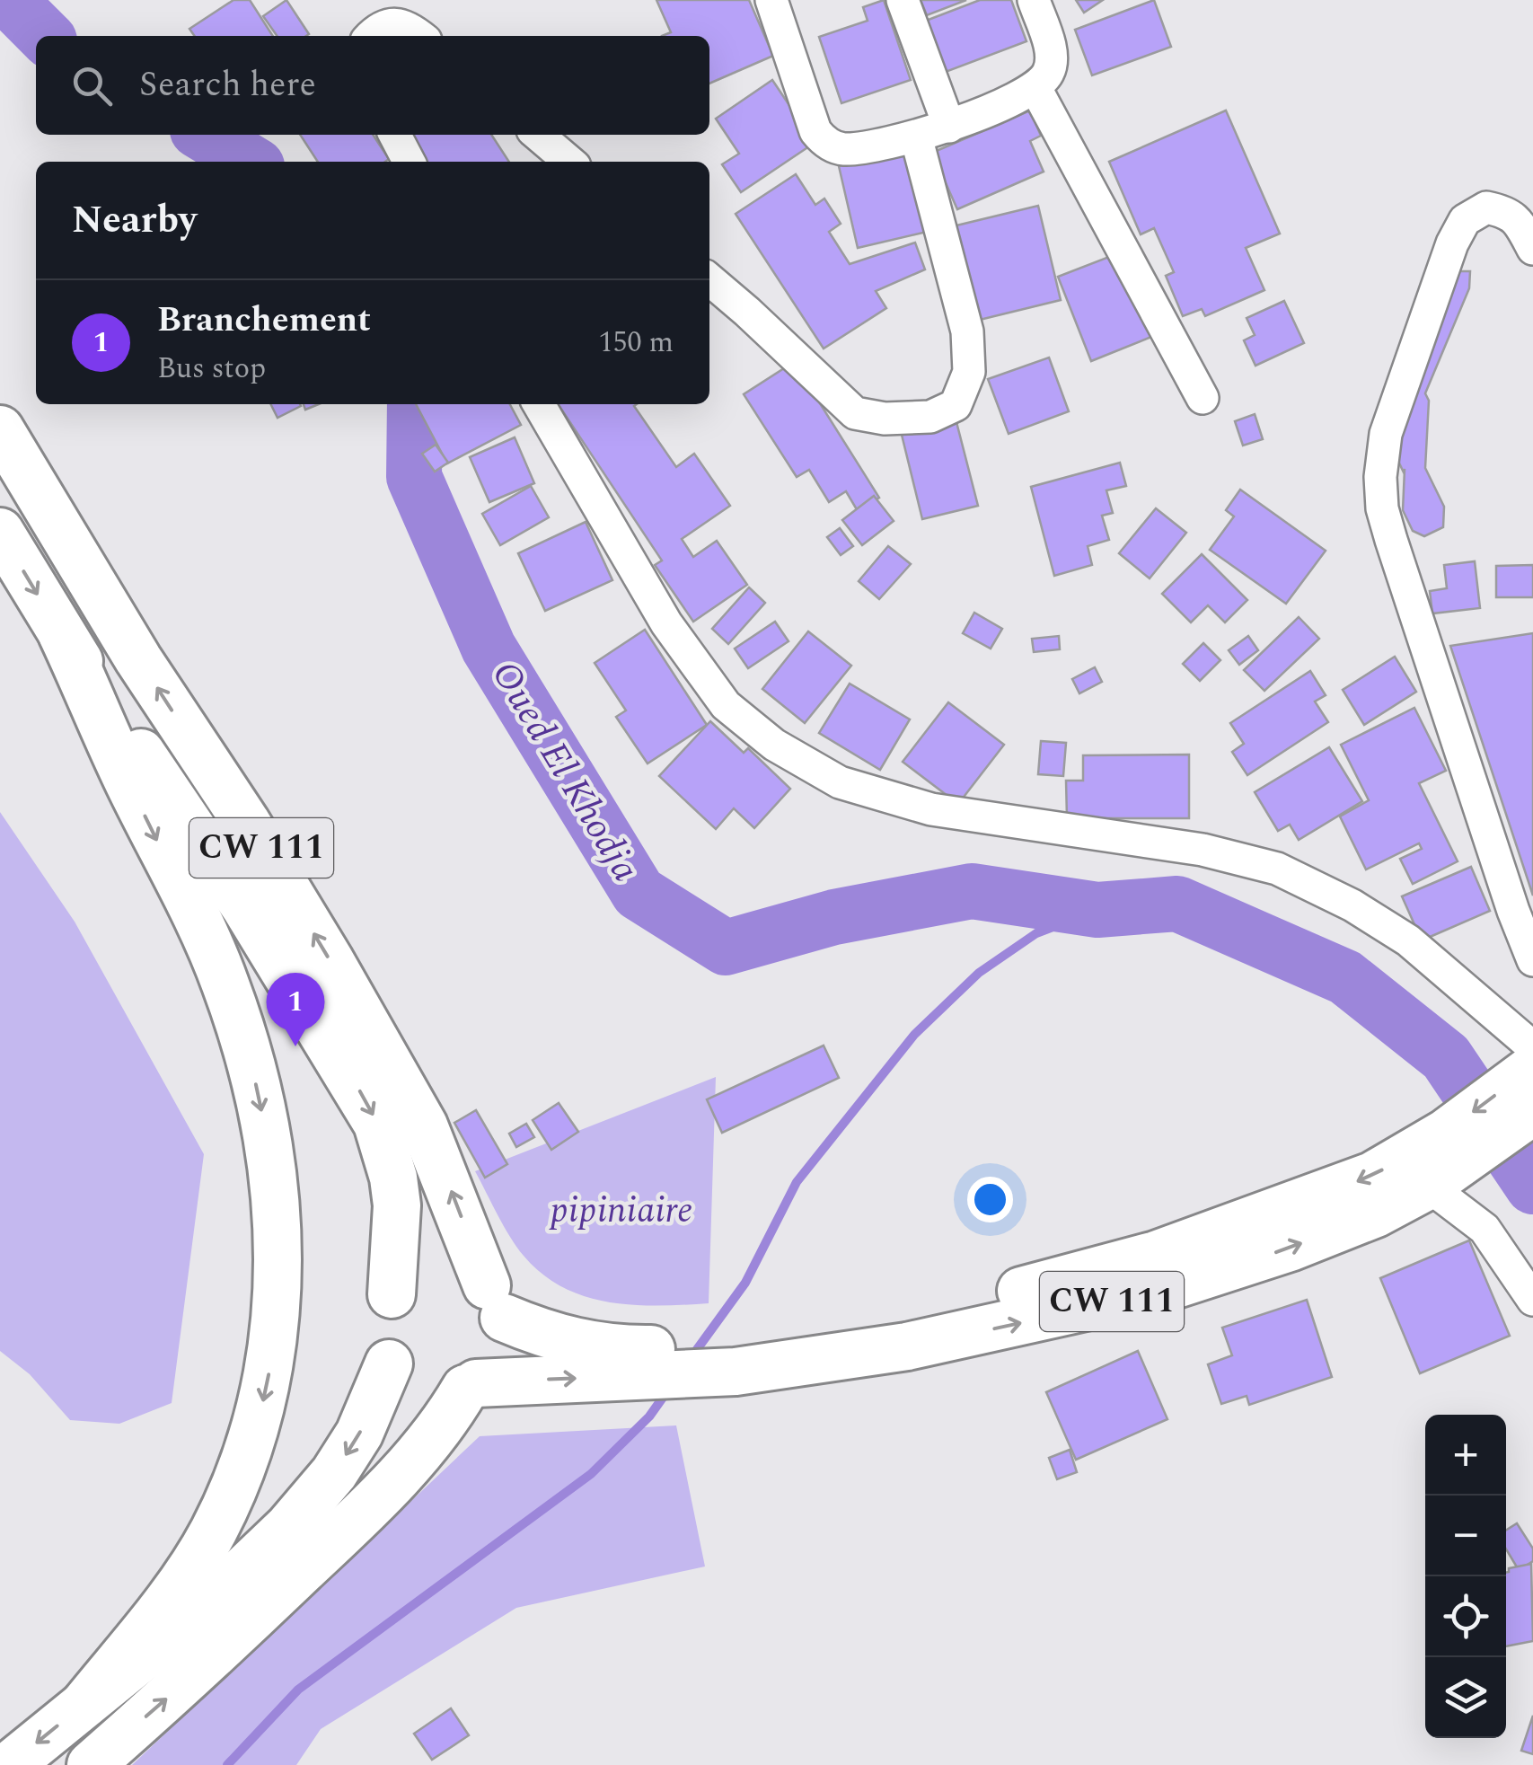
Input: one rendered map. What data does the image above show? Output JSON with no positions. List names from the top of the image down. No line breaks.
{"streets":{"highway":["CW 111"]},"water":["Oued El Khodja"],"parks":["pipiniaire"],"page":{"search":"Search here","heading":"Nearby","list":[{"mark":"1","name":"Branchement","note":"Bus stop","value":"150 m"}],"pins":"1","map_buttons":["+","−"]}}
